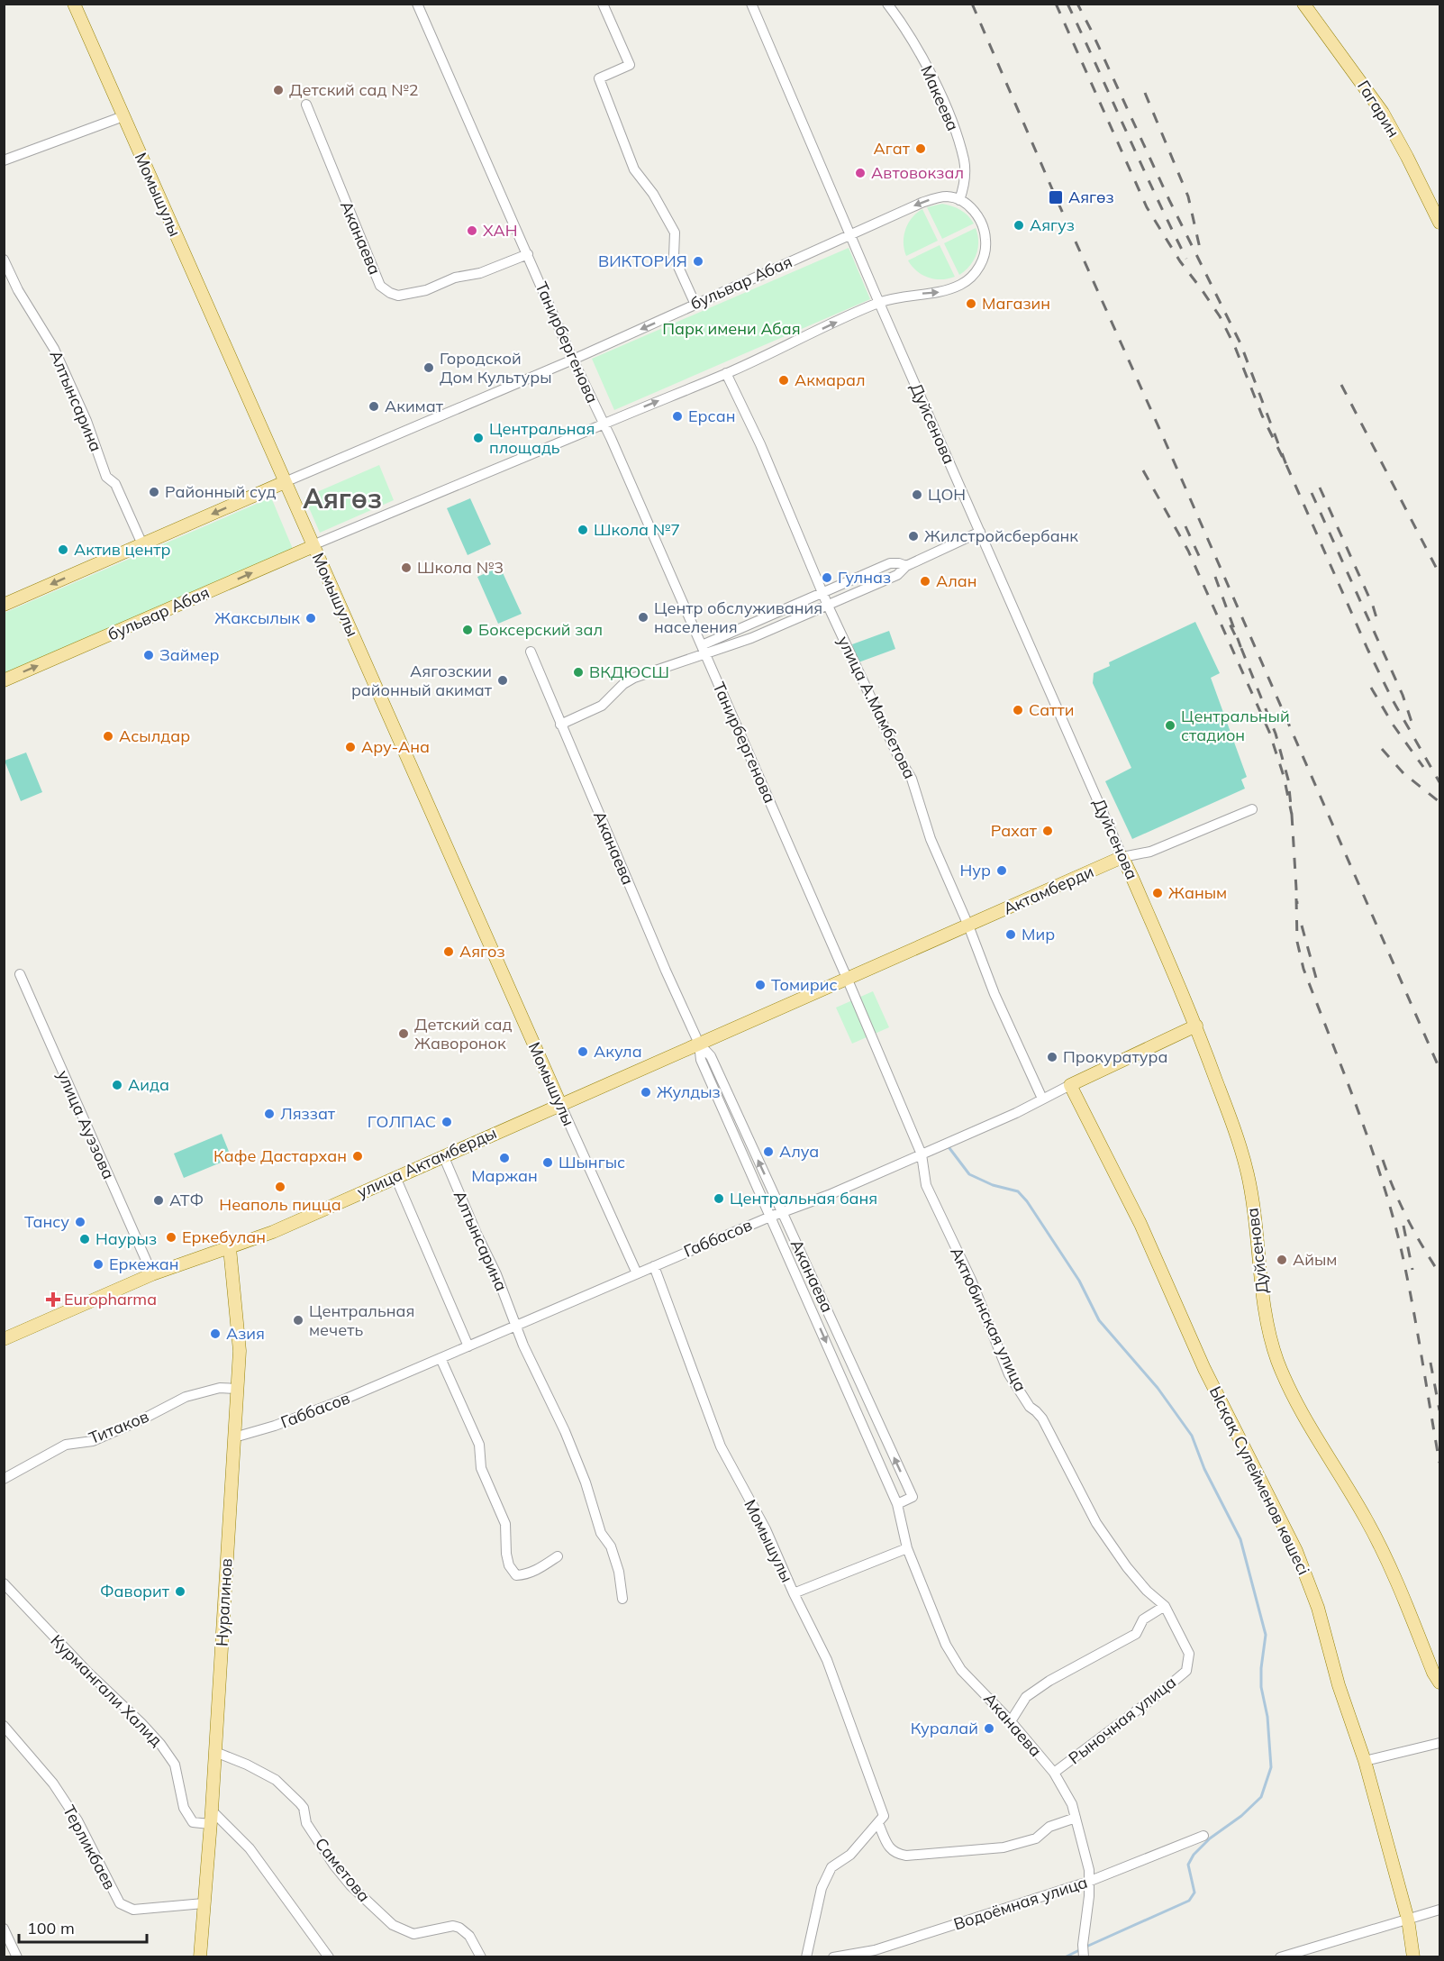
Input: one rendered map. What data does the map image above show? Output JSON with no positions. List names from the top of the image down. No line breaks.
{"streets":{"main road":["Гагарин","Момышулы","бульвар Абая","Дуйсенова","Актамберди","улица Актамберды","Габбасов","Ысқақ Сүлейменов көшесі","Нуралинов"],"street":["Макеева","Аканаева","Танирбергенова","Алтынсарина","улица А.Мамбетова","улица Ауэзова","Актюбинская улица","Титаков","Курмангали Халид","Рыночная улица","Терликбаев","Саметова","Водоёмная улица"]},"crossings":[["Момышулы","Аканаева"],["Момышулы","бульвар Абая"],["Момышулы","улица Актамберды"],["Момышулы","Габбасов"],["Аканаева","Танирбергенова"],["Аканаева","улица Актамберды"],["Аканаева","Габбасов"],["Аканаева","Рыночная улица"],["Аканаева","Водоёмная улица"],["бульвар Абая","Танирбергенова"],["бульвар Абая","Дуйсенова"],["Танирбергенова","Актамберди"],["Танирбергенова","улица Актамберды"],["Танирбергенова","Габбасов"],["Танирбергенова","Актюбинская улица"],["Алтынсарина","улица Актамберды"],["Алтынсарина","Габбасов"],["Дуйсенова","Актамберди"],["Дуйсенова","Габбасов"],["улица А.Мамбетова","Актамберди"],["улица А.Мамбетова","Габбасов"],["Актамберди","улица Актамберды"],["улица Ауэзова","улица Актамберды"],["улица Актамберды","Нуралинов"],["Габбасов","Актюбинская улица"],["Габбасов","Ысқақ Сүлейменов көшесі"],["Габбасов","Нуралинов"],["Актюбинская улица","Рыночная улица"],["Титаков","Нуралинов"],["Нуралинов","Курмангали Халид"],["Нуралинов","Терликбаев"],["Нуралинов","Саметова"]],"districts":["Аягөз"],"parks":["Парк имени Абая"],"places":{"other":["Детский сад №2","Агат","Автовокзал","Аягуз","ХАН","ВИКТОРИЯ","Магазин","Городской Дом Культуры","Акмарал","Акимат","Ерсан","Центральная площадь","Районный суд","ЦОН","Школа №7","Жилстройсбербанк","Актив центр","Школа №3","Гулназ","Алан","Центр обслуживания населения","Жаксылык","Боксерский зал","Займер","ВКДЮСШ","Аягозскии районный акимат","Сатти","Центральный стадион","Асылдар","Ару-Ана","Рахат","Нур","Жаным","Мир","Аягоз","Томирис","Детский сад Жаворонок","Акула","Прокуратура","Аида","Жулдыз","Ляззат","ГОЛПАС","Алуа","Кафе Дастархан","Маржан","Шынгыс","Неаполь пицца","Центральная баня","АТФ","Тансу","Еркебулан","Наурыз","Айым","Еркежан","Центральная мечеть","Азия","Фаворит","Куралай"],"transit":["Аягөз"],"health":["Europharma"]},"scale_bar":"100 m"}
